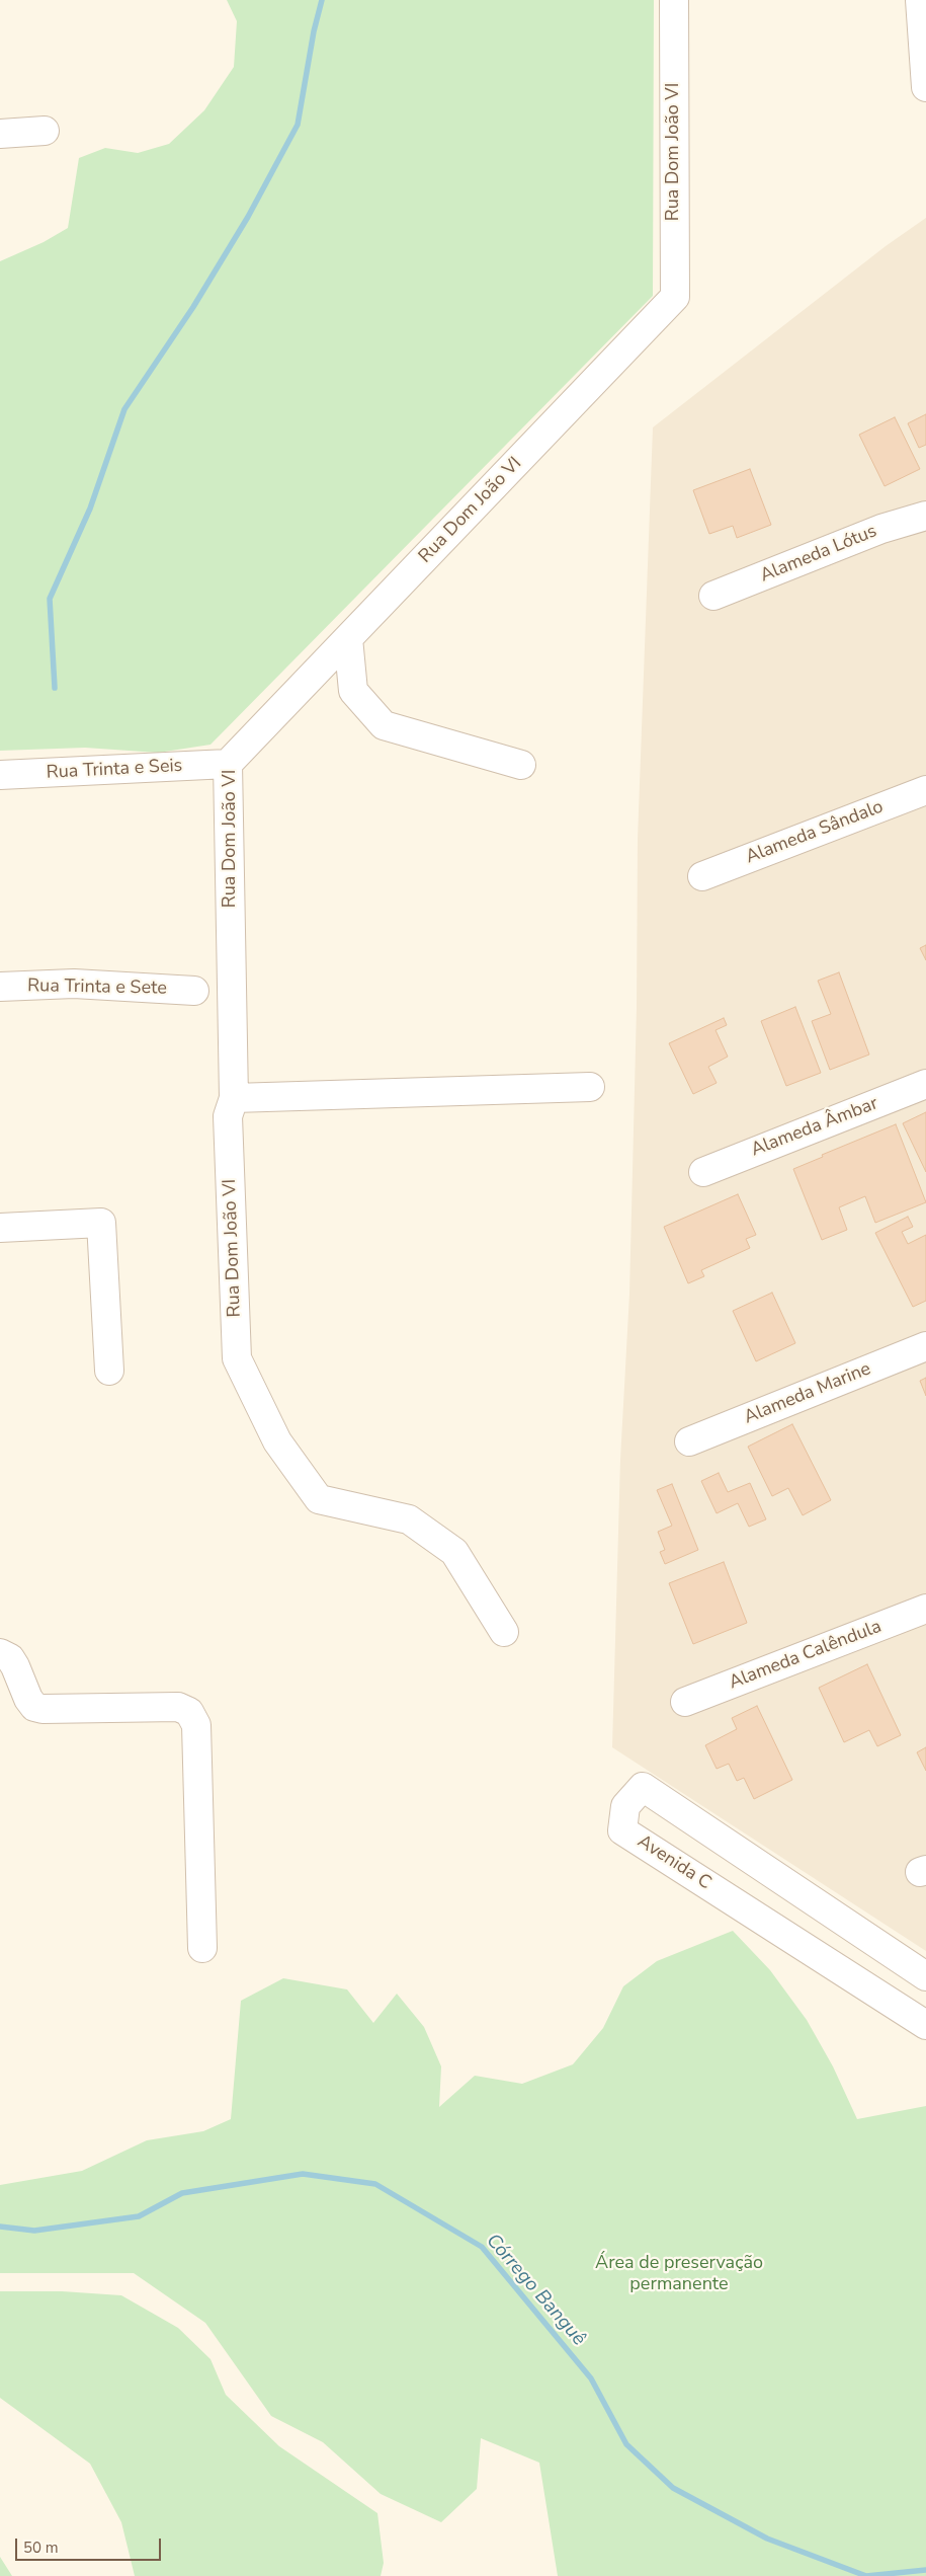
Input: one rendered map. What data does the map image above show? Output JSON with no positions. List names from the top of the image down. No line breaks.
{"streets":{"street":["Rua Dom João VI","Alameda Lótus","Rua Trinta e Seis","Alameda Sândalo","Rua Trinta e Sete","Alameda Âmbar","Alameda Marine","Alameda Calêndula","Avenida C"]},"crossings":[["Rua Dom João VI","Rua Trinta e Seis"]],"water":["Córrego Banguê"],"parks":["Área de preservação permanente"],"scale_bar":"50 m"}
